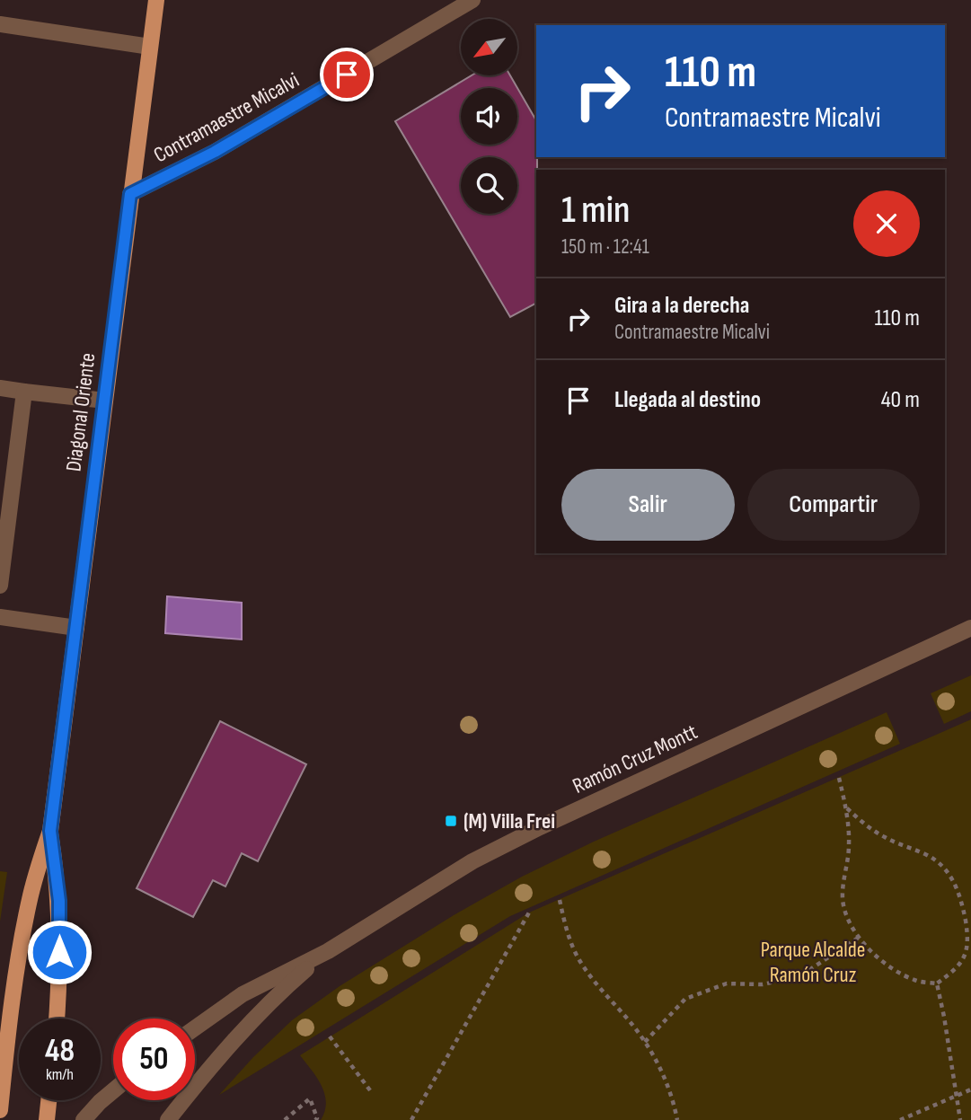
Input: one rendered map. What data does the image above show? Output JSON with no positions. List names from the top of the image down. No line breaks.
{"streets":{"main road":["Diagonal Oriente"],"street":["Contramaestre Micalvi","Ramón Cruz Montt"]},"crossings":[["Contramaestre Micalvi","Diagonal Oriente"]],"parks":["Parque Alcalde Ramón Cruz"],"places":{"transit":["(M) Villa Frei"]},"north":"bottom left","page":{"turn":["110 m","Contramaestre Micalvi"],"heading":["1 min","150 m · 12:41"],"list":[{"name":"Gira a la derecha","note":"Contramaestre Micalvi","value":"110 m"},{"name":"Llegada al destino","value":"40 m"}],"buttons":["Salir","Compartir"],"speed":"48 km/h","limit":"50"}}
